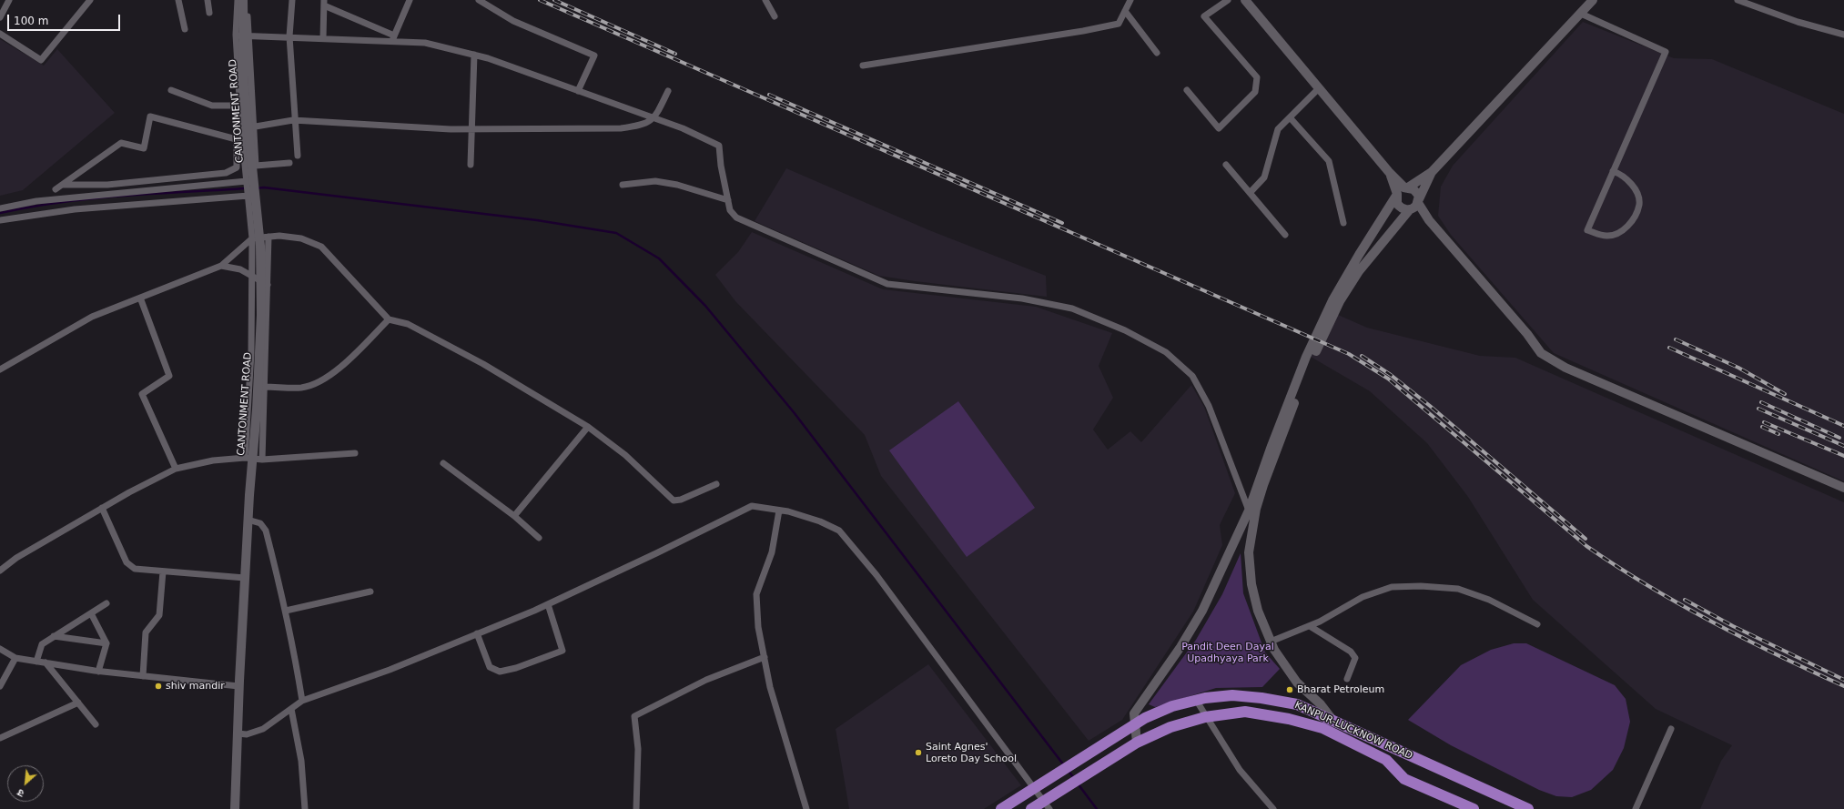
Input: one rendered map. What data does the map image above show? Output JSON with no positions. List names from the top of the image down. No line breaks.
{"streets":{"main road":["KANPUR-LUCKNOW ROAD"],"street":["CANTONMENT ROAD"]},"parks":["Pandit Deen Dayal Upadhyaya Park"],"places":["shiv mandir","Bharat Petroleum","Saint Agnes' Loreto Day School"],"scale_bar":"100 m","north":"bottom left"}
